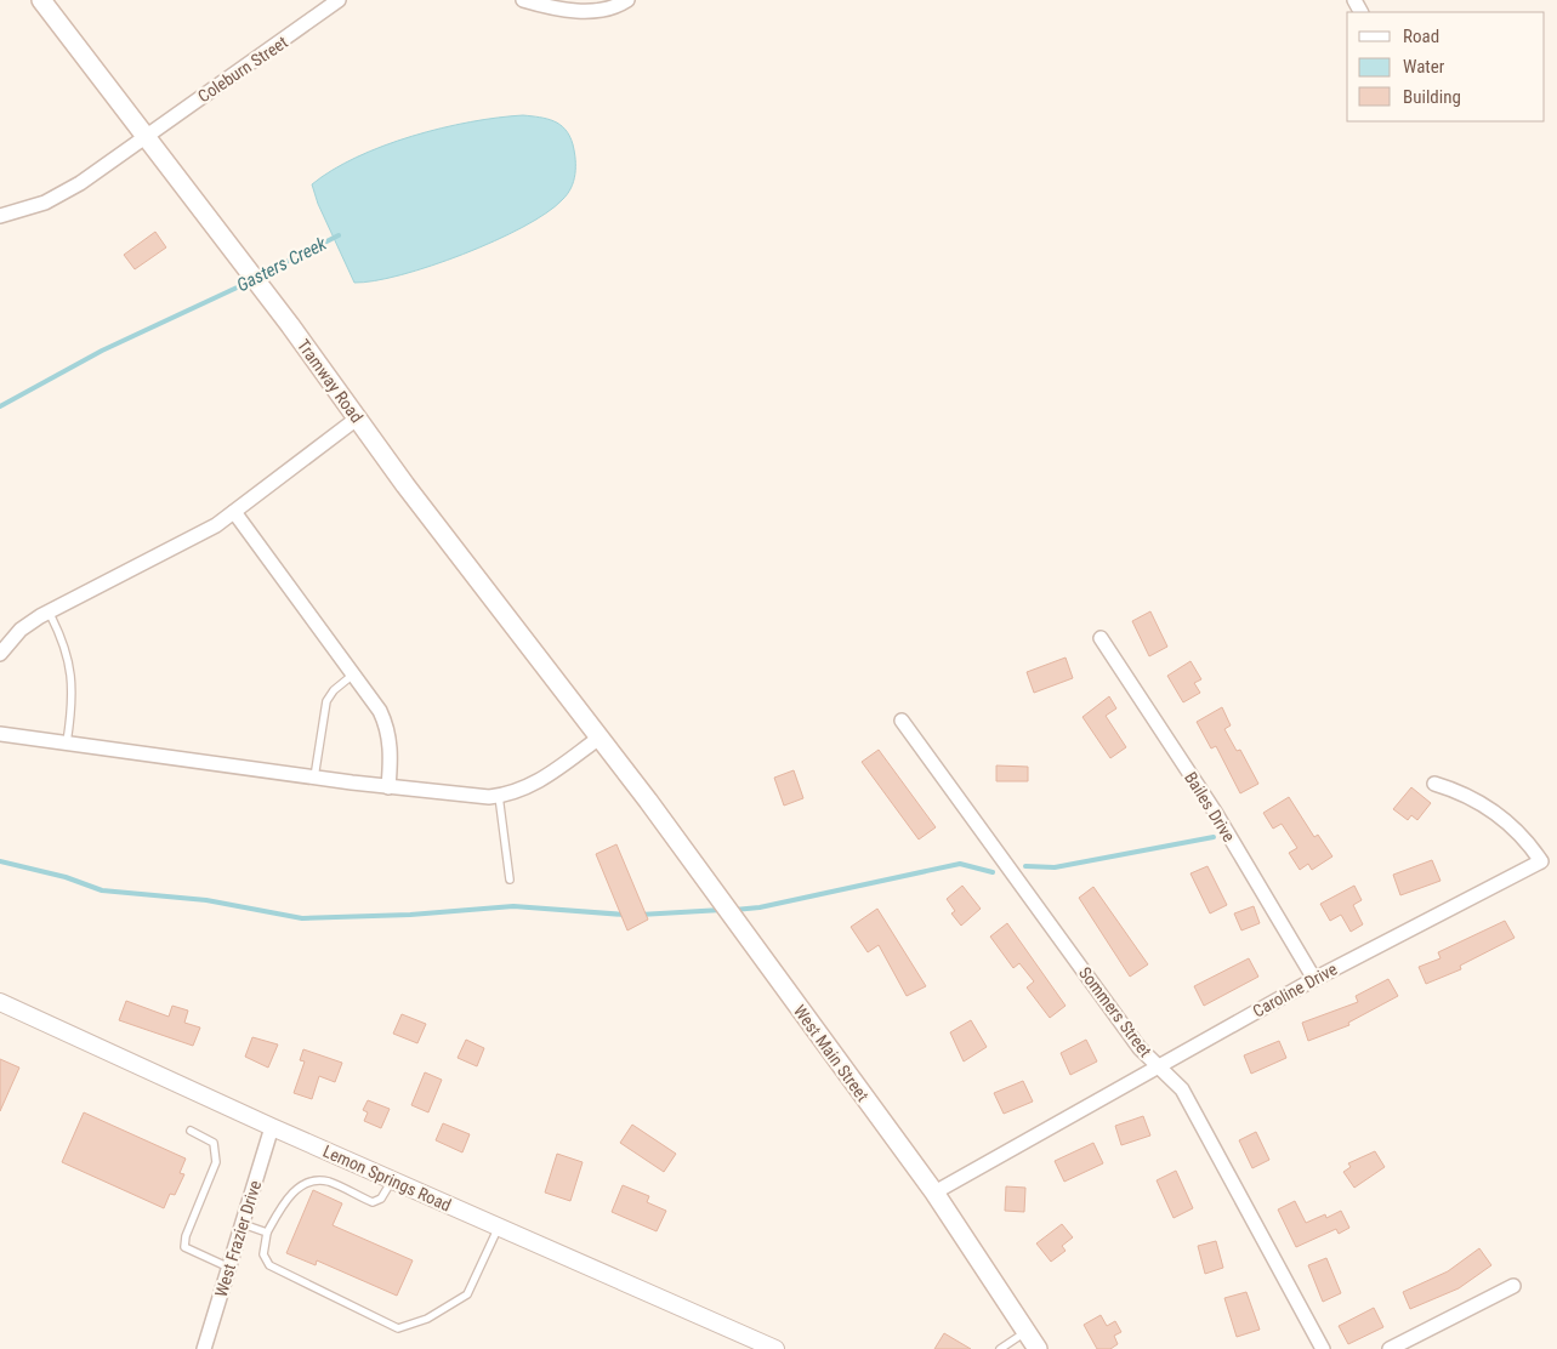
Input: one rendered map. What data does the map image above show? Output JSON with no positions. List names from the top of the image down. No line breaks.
{"streets":{"main road":["Tramway Road","West Main Street"],"street":["Coleburn Street","Bailes Drive","Caroline Drive","Sommers Street","Lemon Springs Road","West Frazier Drive"]},"crossings":[["Coleburn Street","Tramway Road"],["Tramway Road","West Main Street"],["Bailes Drive","Caroline Drive"],["Caroline Drive","Sommers Street"],["Caroline Drive","West Main Street"],["Lemon Springs Road","West Frazier Drive"]],"water":["Gasters Creek"],"legend":["Road","Water","Building"]}
